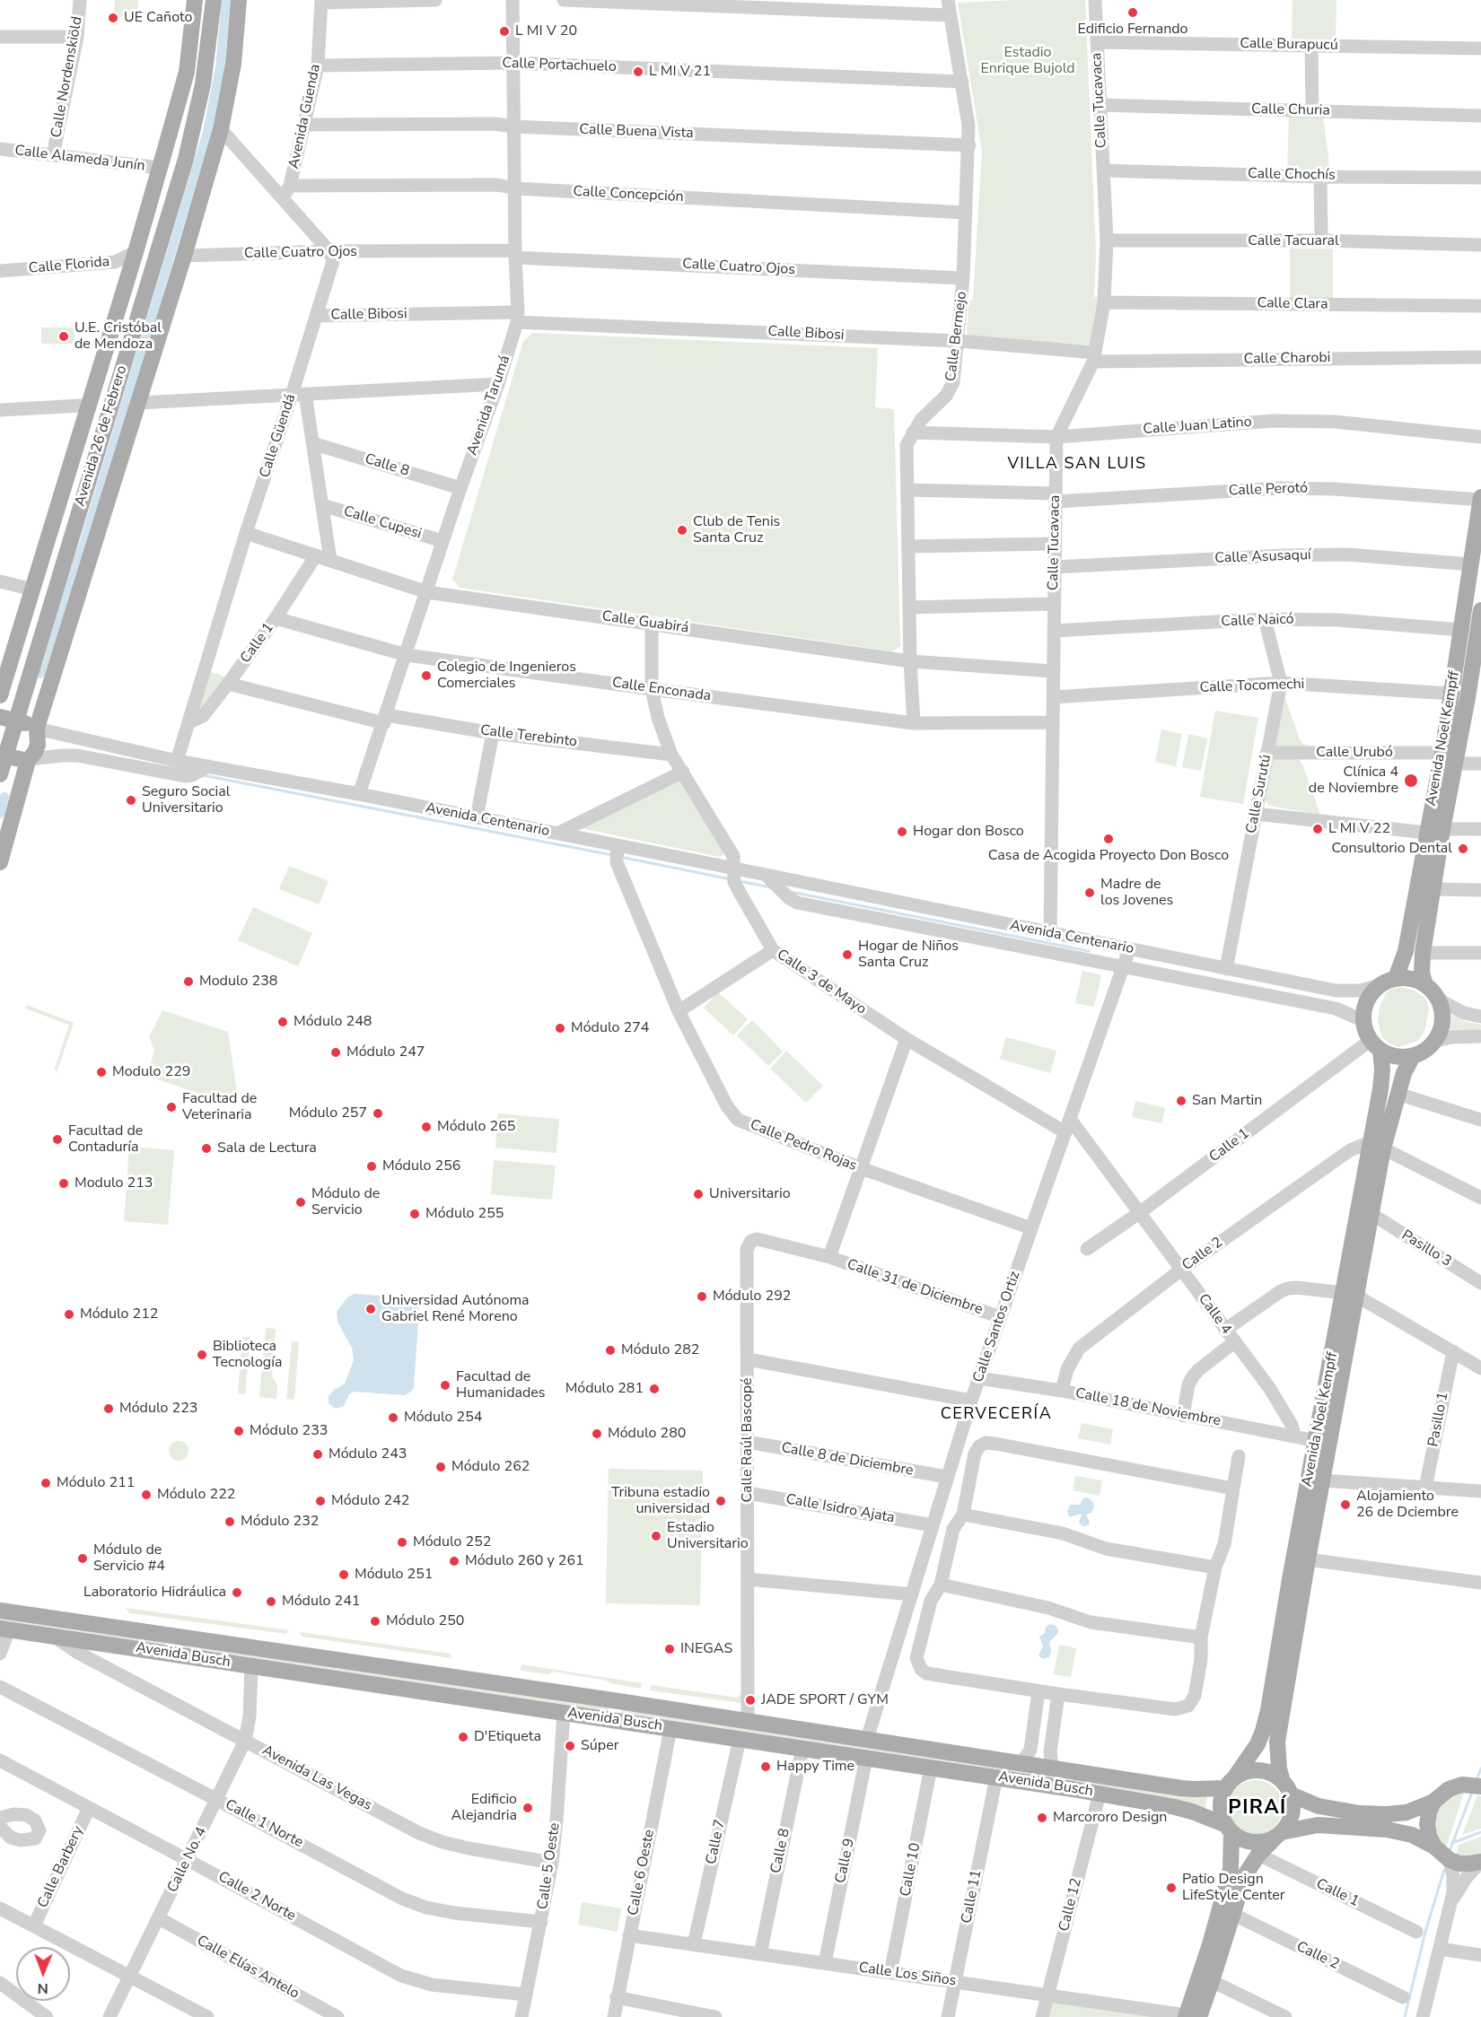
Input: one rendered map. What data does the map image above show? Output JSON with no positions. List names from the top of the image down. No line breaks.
{"streets":{"main road":["Avenida 26 de Febrero","Avenida Noel Kempff","Avenida Busch"],"street":["Calle Burapucú","Calle Portachuelo","Calle Nordenskiöld","Calle Tucavaca","Calle Churia","Avenida Güenda","Calle Buena Vista","Calle Alameda Junín","Calle Chochís","Calle Concepción","Calle Tacuaral","Calle Cuatro Ojos","Calle Florida","Calle Clara","Calle Bibosi","Calle Bermejo","Calle Charobi","Avenida Tarumá","Calle Juan Latino","Calle Güendá","Calle 8","Calle Perotó","Calle Cupesi","Calle Asusaquí","Calle Naicó","Calle Guabirá","Calle 1","Calle Tocomechi","Calle Enconada","Calle Terebinto","Calle Urubó","Calle Surutú","Avenida Centenario","Calle 3 de Mayo","Calle Pedro Rojas","Pasillo 3","Calle 2","Calle 31 de Diciembre","Calle 4","Calle Santos Ortiz","Calle 18 de Noviembre","Pasillo 1","Calle Raúl Bascopé","Calle 8 de Diciembre","Calle Isidro Ajata","Avenida Las Vegas","Calle 1 Norte","Calle 7","Calle No. 4","Calle 9","Calle 5 Oeste","Calle Barbery","Calle 10","Calle 6 Oeste","Calle 2 Norte","Calle 11","Calle 12","Calle Elías Antelo","Calle Los Siños"]},"crossings":[["Calle Burapucú","Calle Tucavaca"],["Calle Portachuelo","Avenida Güenda"],["Calle Portachuelo","Calle Bermejo"],["Calle Portachuelo","Avenida Tarumá"],["Calle Nordenskiöld","Calle Alameda Junín"],["Calle Tucavaca","Calle Churia"],["Calle Tucavaca","Calle Chochís"],["Calle Tucavaca","Calle Tacuaral"],["Calle Tucavaca","Calle Clara"],["Calle Tucavaca","Calle Bibosi"],["Calle Tucavaca","Calle Charobi"],["Calle Tucavaca","Calle Juan Latino"],["Calle Tucavaca","Calle Perotó"],["Calle Tucavaca","Calle Asusaquí"],["Calle Tucavaca","Calle Naicó"],["Calle Tucavaca","Calle Guabirá"],["Calle Tucavaca","Calle Tocomechi"],["Calle Tucavaca","Calle Enconada"],["Calle Tucavaca","Avenida Centenario"],["Avenida Güenda","Calle Buena Vista"],["Avenida Güenda","Calle Concepción"],["Calle Buena Vista","Calle Bermejo"],["Calle Buena Vista","Avenida Tarumá"],["Calle Alameda Junín","Avenida 26 de Febrero"],["Calle Concepción","Calle Bermejo"],["Calle Concepción","Avenida Tarumá"],["Calle Cuatro Ojos","Calle Bermejo"],["Calle Cuatro Ojos","Avenida Tarumá"],["Calle Cuatro Ojos","Avenida 26 de Febrero"],["Calle Cuatro Ojos","Calle Güendá"],["Calle Florida","Avenida 26 de Febrero"],["Calle Bibosi","Calle Bermejo"],["Calle Bibosi","Calle Charobi"],["Calle Bibosi","Avenida Tarumá"],["Calle Bibosi","Calle Güendá"],["Calle Bermejo","Calle Juan Latino"],["Calle Bermejo","Calle Perotó"],["Calle Bermejo","Calle Guabirá"],["Calle Bermejo","Calle Enconada"],["Avenida Tarumá","Calle 8"],["Avenida Tarumá","Calle Cupesi"],["Avenida Tarumá","Calle Guabirá"],["Avenida Tarumá","Calle Enconada"],["Avenida Tarumá","Calle Terebinto"],["Avenida Tarumá","Avenida Centenario"],["Avenida 26 de Febrero","Avenida Centenario"],["Calle Güendá","Calle Guabirá"],["Calle Güendá","Calle 1"],["Calle Güendá","Avenida Centenario"],["Calle 8","Avenida Busch"],["Calle 8","Calle Los Siños"],["Calle Perotó","Avenida Noel Kempff"],["Calle Asusaquí","Avenida Noel Kempff"],["Calle Naicó","Avenida Noel Kempff"],["Calle Naicó","Calle Surutú"],["Calle Guabirá","Calle 1"],["Calle Guabirá","Calle 3 de Mayo"],["Calle 1","Calle Enconada"],["Calle 1","Calle Terebinto"],["Calle 1","Avenida Noel Kempff"],["Calle 1","Avenida Centenario"],["Calle 1","Calle 4"],["Calle Tocomechi","Avenida Noel Kempff"],["Calle Tocomechi","Calle Surutú"],["Calle Enconada","Calle 3 de Mayo"],["Calle Terebinto","Calle 3 de Mayo"],["Avenida Noel Kempff","Calle Urubó"],["Avenida Noel Kempff","Avenida Centenario"],["Avenida Noel Kempff","Pasillo 3"],["Avenida Noel Kempff","Calle 2"],["Avenida Noel Kempff","Calle 18 de Noviembre"],["Avenida Noel Kempff","Avenida Busch"],["Calle Urubó","Calle Surutú"],["Calle Surutú","Avenida Centenario"],["Avenida Centenario","Calle 3 de Mayo"],["Avenida Centenario","Calle Pedro Rojas"],["Avenida Centenario","Calle Santos Ortiz"],["Calle 3 de Mayo","Calle Santos Ortiz"],["Calle Pedro Rojas","Calle Santos Ortiz"],["Calle 2","Calle 4"],["Calle 2","Calle 18 de Noviembre"],["Calle 31 de Diciembre","Calle Santos Ortiz"],["Calle 31 de Diciembre","Calle Raúl Bascopé"],["Calle 4","Calle Santos Ortiz"],["Calle 4","Calle 18 de Noviembre"],["Calle Santos Ortiz","Calle 18 de Noviembre"],["Calle Santos Ortiz","Calle 8 de Diciembre"],["Calle Santos Ortiz","Calle Isidro Ajata"],["Calle Santos Ortiz","Avenida Busch"],["Calle Raúl Bascopé","Calle 8 de Diciembre"],["Calle Raúl Bascopé","Calle Isidro Ajata"],["Calle Raúl Bascopé","Avenida Busch"],["Avenida Busch","Avenida Las Vegas"],["Avenida Busch","Calle 7"],["Avenida Busch","Calle No. 4"],["Avenida Busch","Calle 9"],["Avenida Busch","Calle 5 Oeste"],["Avenida Busch","Calle 10"],["Avenida Busch","Calle 6 Oeste"],["Avenida Busch","Calle 11"],["Avenida Busch","Calle 12"],["Avenida Las Vegas","Calle No. 4"],["Avenida Las Vegas","Calle 5 Oeste"],["Calle 1 Norte","Calle No. 4"],["Calle 1 Norte","Calle 5 Oeste"],["Calle 7","Calle Los Siños"],["Calle No. 4","Calle 2 Norte"],["Calle No. 4","Calle Elías Antelo"],["Calle 9","Calle Los Siños"],["Calle 5 Oeste","Calle 2 Norte"],["Calle Barbery","Calle 2 Norte"],["Calle 10","Calle Los Siños"],["Calle 6 Oeste","Calle Los Siños"],["Calle 11","Calle Los Siños"],["Calle 12","Calle Los Siños"]],"districts":["VILLA SAN LUIS","CERVECERÍA","PIRAÍ"],"parks":["Estadio Enrique Bujold"],"places":["Edificio Fernando","UE Cañoto","L MI V 20","L MI V 21","U.E. Cristóbal de Mendoza","Club de Tenis Santa Cruz","Colegio de Ingenieros Comerciales","Clínica 4 de Noviembre","Seguro Social Universitario","L MI V 22","Hogar don Bosco","Casa de Acogida Proyecto Don Bosco","Consultorio Dental","Madre de los Jovenes","Hogar de Niños Santa Cruz","Modulo 238","Módulo 248","Módulo 274","Módulo 247","Modulo 229","San Martin","Facultad de Veterinaria","Módulo 257","Módulo 265","Facultad de Contaduría","Sala de Lectura","Módulo 256","Modulo 213","Universitario","Módulo de Servicio","Módulo 255","Módulo 292","Universidad Autónoma Gabriel René Moreno","Módulo 212","Módulo 282","Biblioteca Tecnología","Facultad de Humanidades","Módulo 281","Módulo 223","Módulo 254","Módulo 233","Módulo 280","Módulo 243","Módulo 262","Módulo 211","Módulo 222","Módulo 242","Tribuna estadio universidad","Alojamiento 26 de Dciembre","Módulo 232","Estadio Universitario","Módulo 252","Módulo de Servicio #4","Módulo 260 y 261","Módulo 251","Laboratorio Hidráulica","Módulo 241","Módulo 250","INEGAS","JADE SPORT / GYM","D'Etiqueta","Súper","Happy Time","Edificio Alejandria","Marcororo Design","Patio Design LifeStyle Center"],"north":"bottom"}
